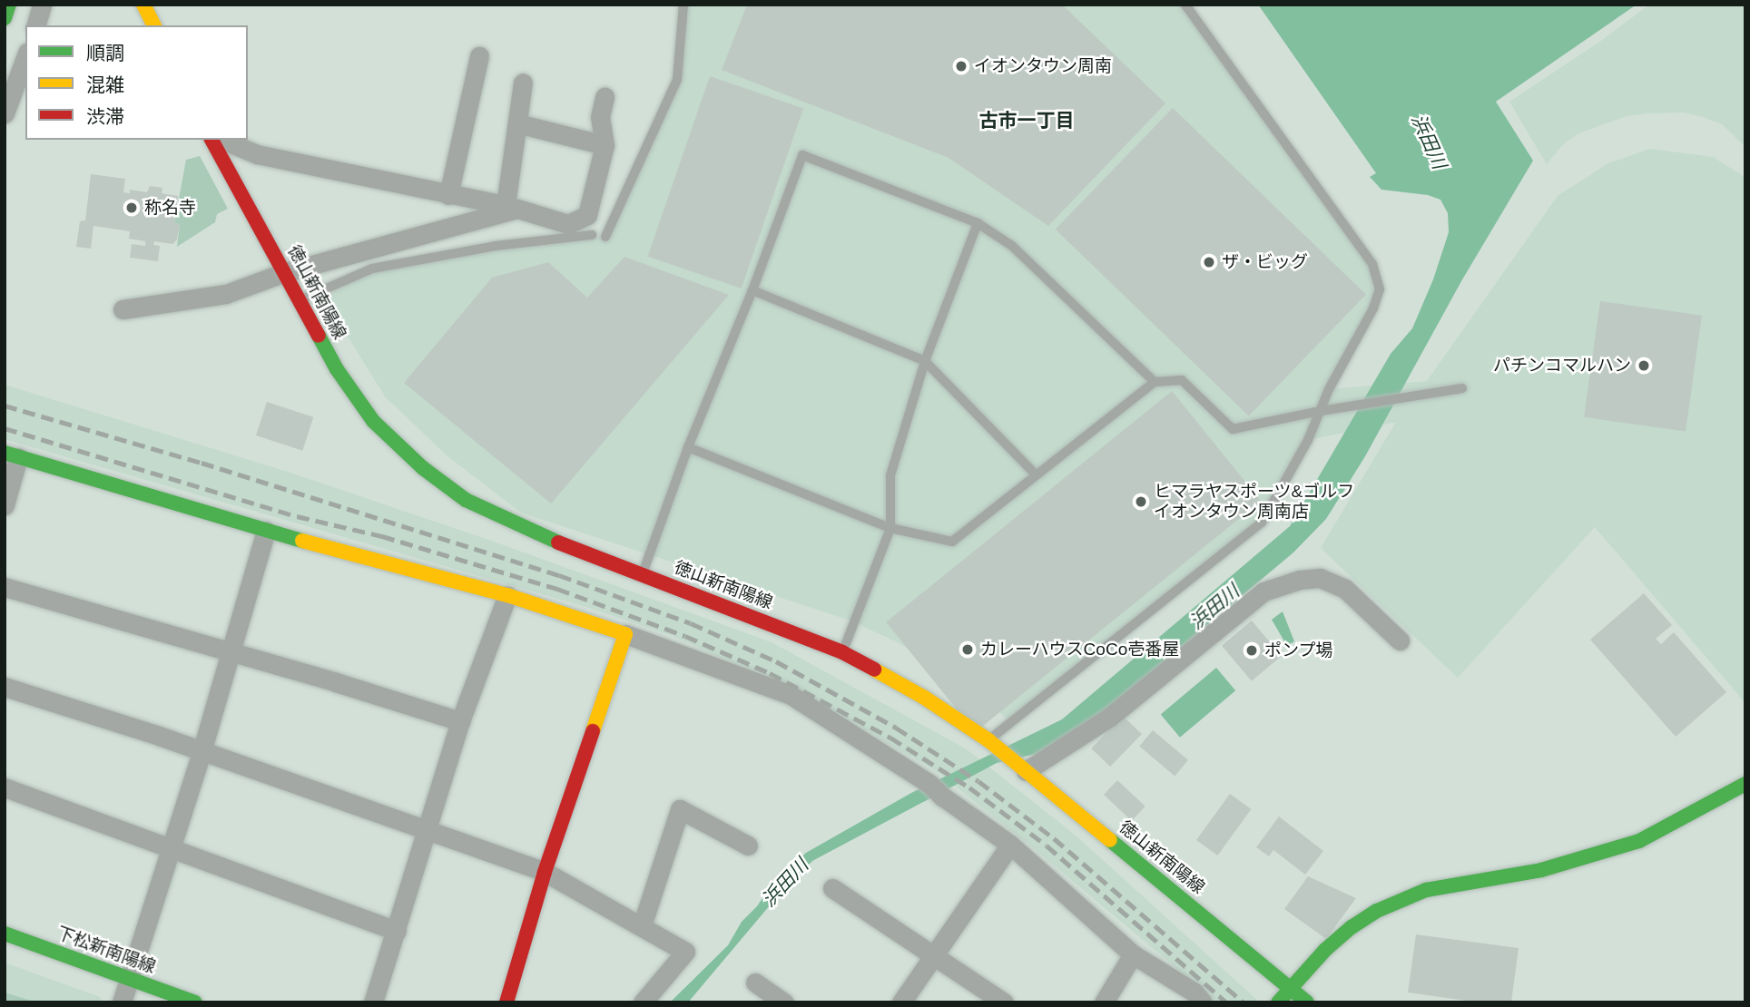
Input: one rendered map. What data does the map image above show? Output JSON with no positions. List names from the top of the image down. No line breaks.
{"streets":{"main road":["徳山新南陽線","下松新南陽線"]},"districts":["古市一丁目"],"water":["浜田川"],"places":["イオンタウン周南","称名寺","ザ・ビッグ","パチンコマルハン","ヒマラヤスポーツ&ゴルフ イオンタウン周南店","カレーハウスCoCo壱番屋","ポンプ場"],"legend":["順調","混雑","渋滞"]}
